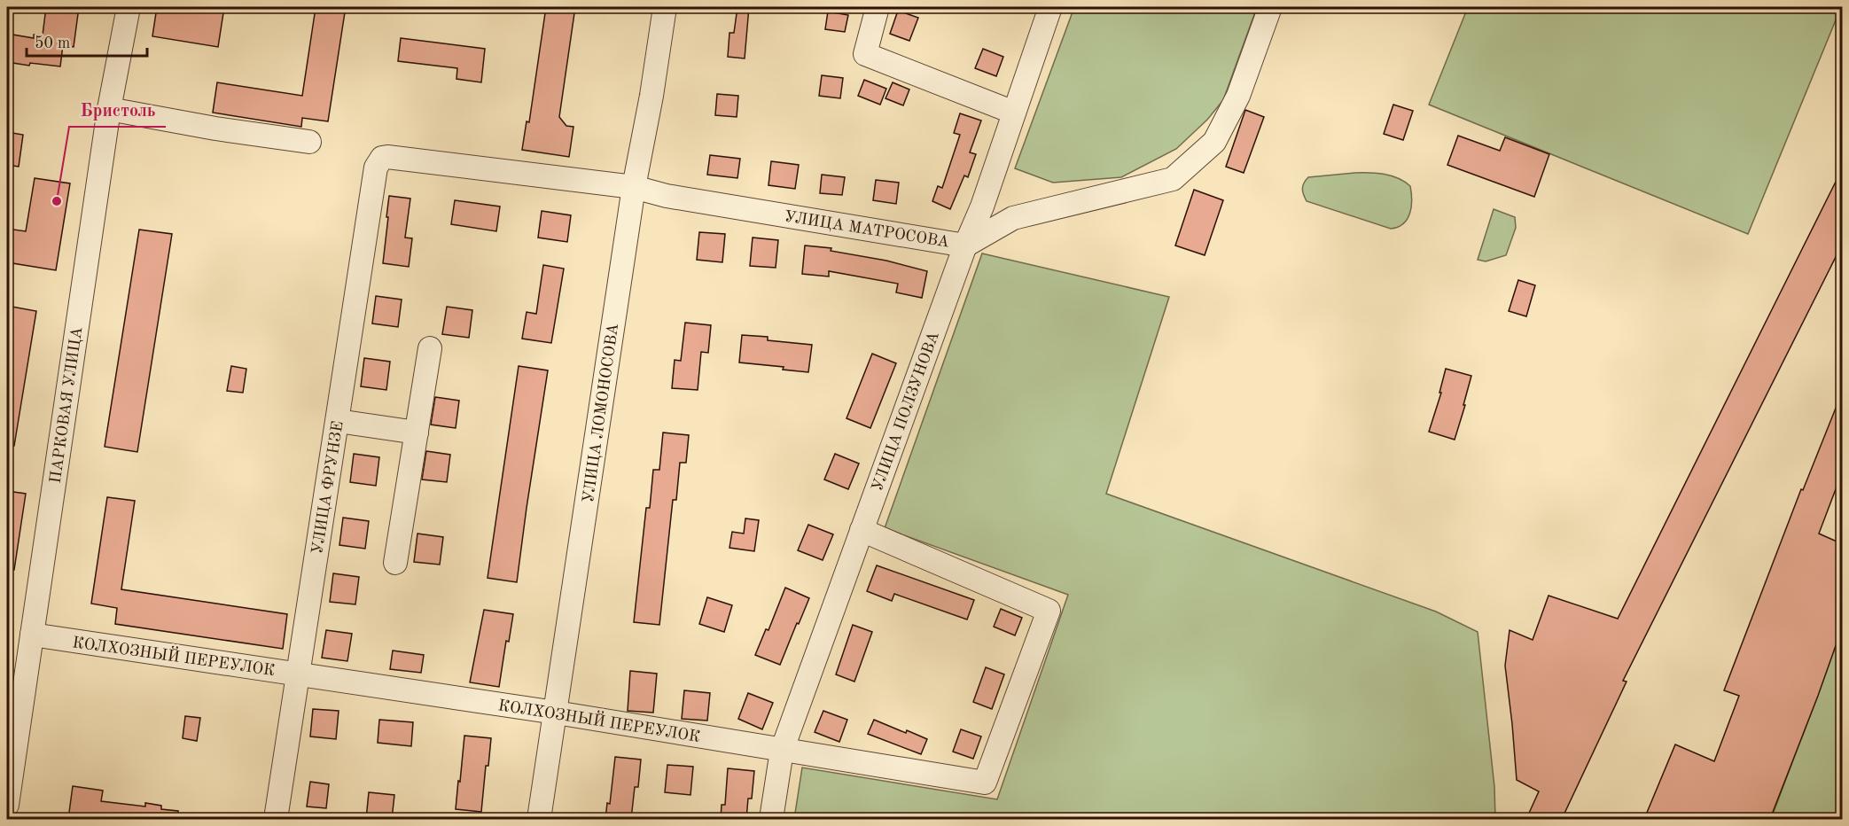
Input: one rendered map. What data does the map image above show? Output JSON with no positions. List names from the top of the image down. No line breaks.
{"streets":{"street":["УЛИЦА МАТРОСОВА","ПАРКОВАЯ УЛИЦА","УЛИЦА ПОЛЗУНОВА","УЛИЦА ЛОМОНОСОВА","УЛИЦА ФРУНЗЕ","КОЛХОЗНЫЙ ПЕРЕУЛОК"]},"crossings":[["УЛИЦА МАТРОСОВА","УЛИЦА ПОЛЗУНОВА"],["УЛИЦА МАТРОСОВА","УЛИЦА ЛОМОНОСОВА"],["УЛИЦА МАТРОСОВА","УЛИЦА ФРУНЗЕ"],["ПАРКОВАЯ УЛИЦА","КОЛХОЗНЫЙ ПЕРЕУЛОК"],["УЛИЦА ПОЛЗУНОВА","КОЛХОЗНЫЙ ПЕРЕУЛОК"],["УЛИЦА ЛОМОНОСОВА","КОЛХОЗНЫЙ ПЕРЕУЛОК"],["УЛИЦА ФРУНЗЕ","КОЛХОЗНЫЙ ПЕРЕУЛОК"]],"places":["Бристоль"],"scale_bar":"50 m"}
